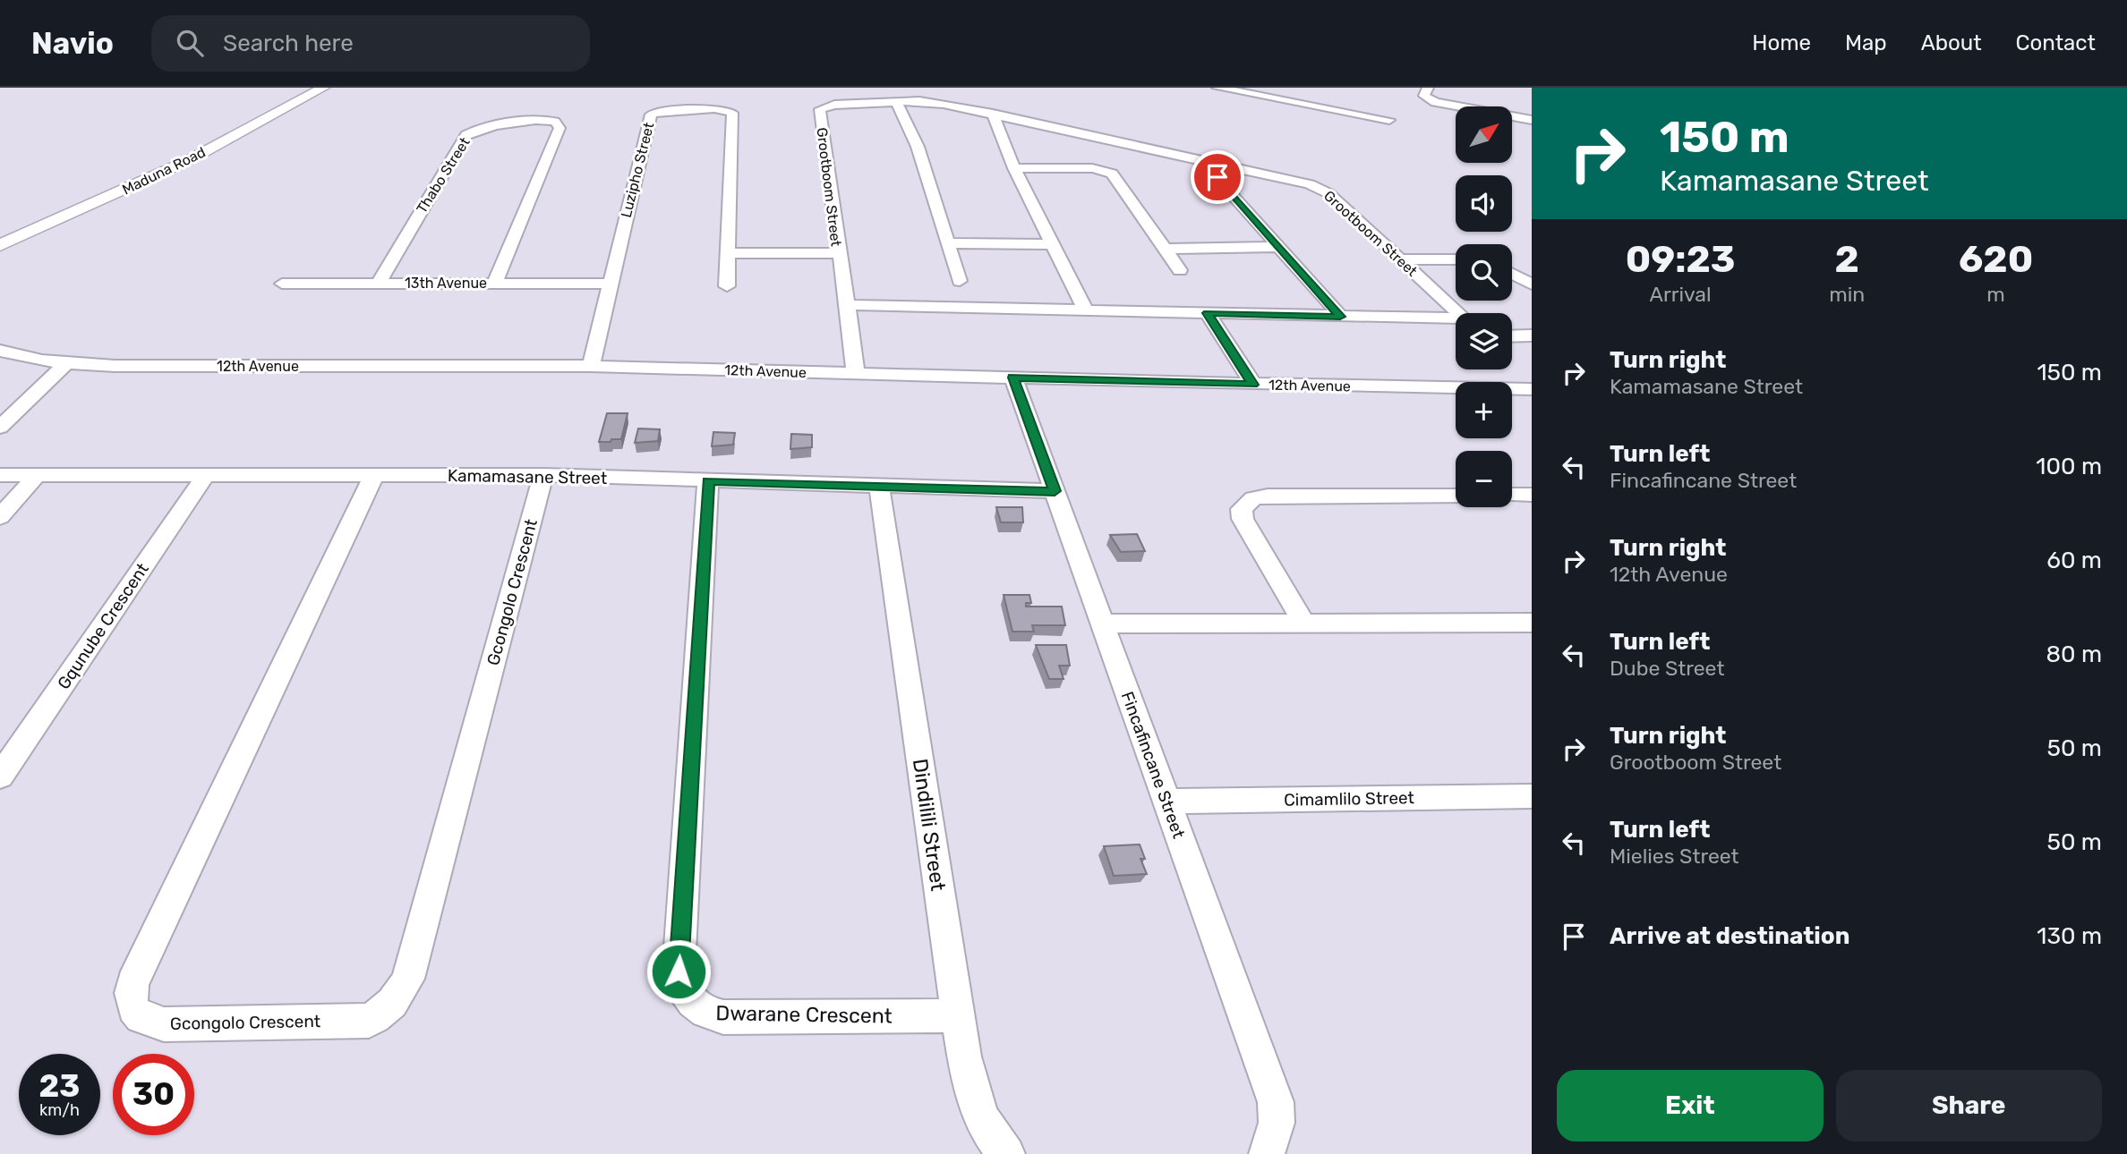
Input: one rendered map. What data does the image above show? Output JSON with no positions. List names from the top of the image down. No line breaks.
{"streets":{"street":["Luzipho Street","Maduna Road","Thabo Street","Grootboom Street","13th Avenue","12th Avenue","Kamamasane Street","Gcongolo Crescent","Gqunube Crescent","Fincafincane Street","Cimamlilo Street","Dindilili Street","Dwarane Crescent"]},"crossings":[["Luzipho Street","13th Avenue"],["Luzipho Street","12th Avenue"],["Thabo Street","13th Avenue"],["Grootboom Street","12th Avenue"],["12th Avenue","Fincafincane Street"],["Kamamasane Street","Gcongolo Crescent"],["Kamamasane Street","Gqunube Crescent"],["Kamamasane Street","Fincafincane Street"],["Kamamasane Street","Dindilili Street"],["Kamamasane Street","Dwarane Crescent"],["Fincafincane Street","Cimamlilo Street"],["Dindilili Street","Dwarane Crescent"]],"north":"top right","page":{"header":"Navio","search":"Search here","nav":["Home","Map","About","Contact"],"turn":["150 m","Kamamasane Street"],"map_buttons":["+","−"],"eta":["09:23","Arrival","2","min","620","m"],"list":[{"name":"Turn right","note":"Kamamasane Street","value":"150 m"},{"name":"Turn left","note":"Fincafincane Street","value":"100 m"},{"name":"Turn right","note":"12th Avenue","value":"60 m"},{"name":"Turn left","note":"Dube Street","value":"80 m"},{"name":"Turn right","note":"Grootboom Street","value":"50 m"},{"name":"Turn left","note":"Mielies Street","value":"50 m"},{"name":"Arrive at destination","value":"130 m"}],"speed":"23 km/h","limit":"30","buttons":["Exit","Share"]}}
